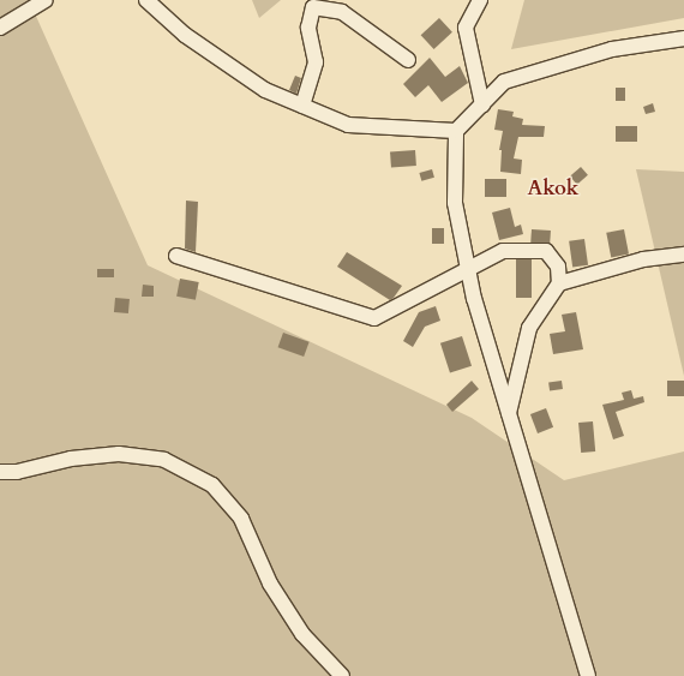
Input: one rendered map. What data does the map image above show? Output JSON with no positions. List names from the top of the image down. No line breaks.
{"districts":["Akok"]}
